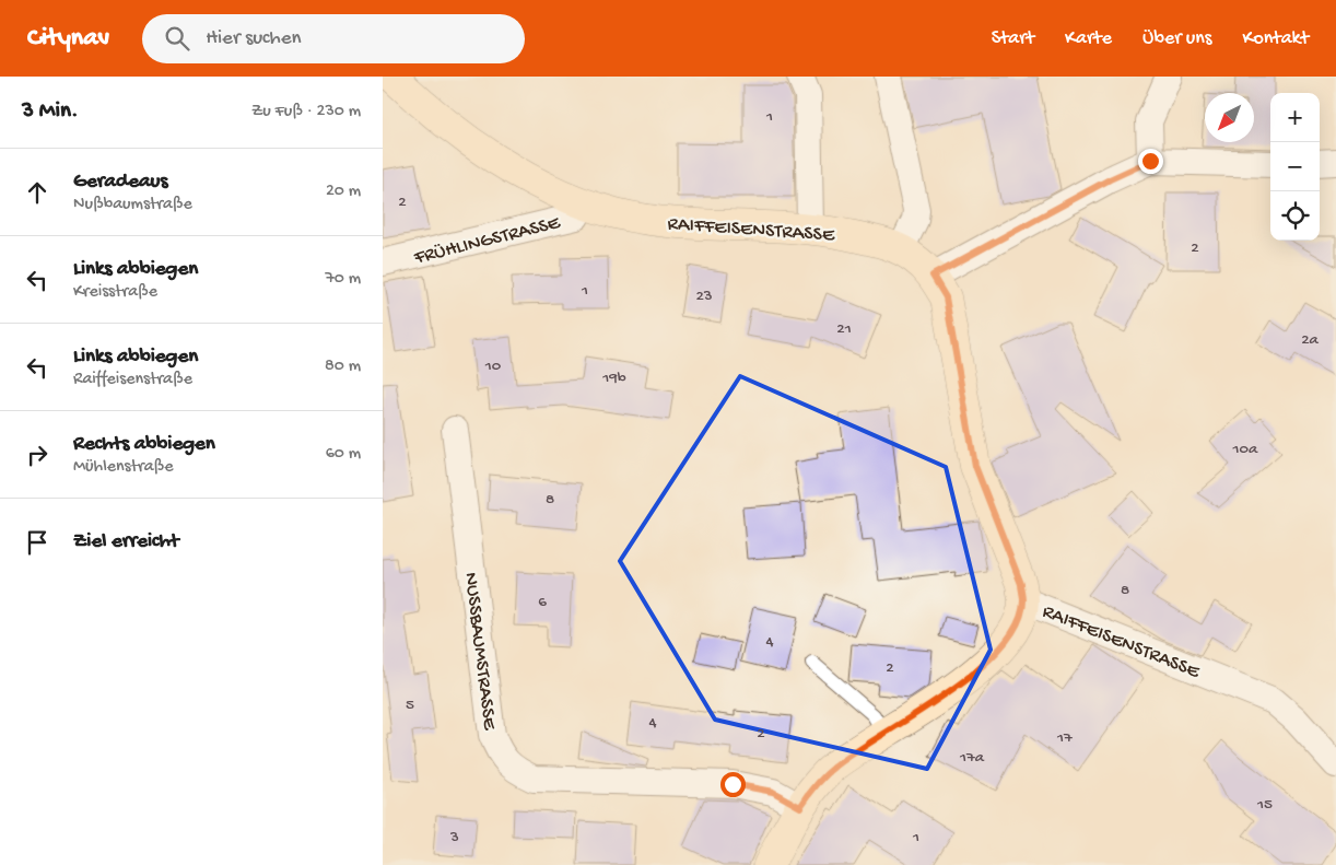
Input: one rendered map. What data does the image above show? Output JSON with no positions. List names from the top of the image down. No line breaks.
{"streets":{"street":["RAIFFEISENSTRASSE","FRÜHLINGSTRASSE","NUSSBAUMSTRASSE"]},"crossings":[["RAIFFEISENSTRASSE","FRÜHLINGSTRASSE"]],"house_numbers":["1","2","2","1","23","21","2a","10","19b","10a","8","8","6","4","2","5","4","2","17","17a","15","3","1"],"north":"bottom left","page":{"header":"Citynav","search":"Hier suchen","nav":["Start","Karte","Über uns","Kontakt"],"heading":["3 Min.","Zu Fuß · 230 m"],"map_buttons":["+","−"],"list":[["Geradeaus","Nußbaumstraße","20 m"],["Links abbiegen","Kreisstraße","70 m"],["Links abbiegen","Raiffeisenstraße","80 m"],["Rechts abbiegen","Mühlenstraße","60 m"],"Ziel erreicht"]}}
